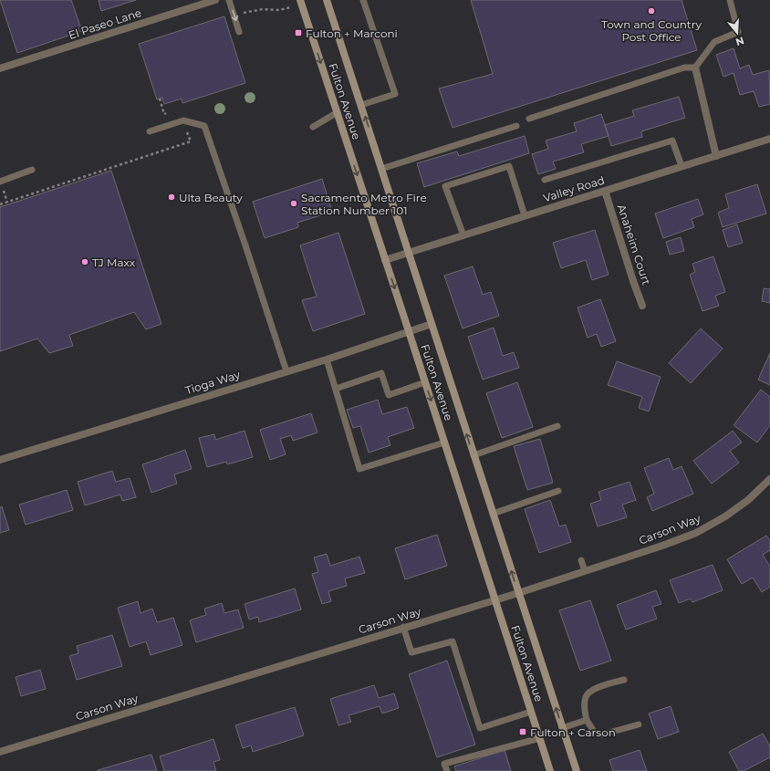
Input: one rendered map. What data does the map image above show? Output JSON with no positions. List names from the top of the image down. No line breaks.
{"streets":{"main road":["Fulton Avenue"],"street":["El Paseo Lane","Valley Road","Anaheim Court","Tioga Way","Carson Way"]},"crossings":[["Fulton Avenue","Valley Road"],["Fulton Avenue","Tioga Way"],["Fulton Avenue","Carson Way"],["Valley Road","Anaheim Court"]],"places":{"other":["Town and Country Post Office","Ulta Beauty","Sacramento Metro Fire Station Number 101","TJ Maxx"],"transit":["Fulton + Marconi","Fulton + Carson"]},"north":"bottom"}
